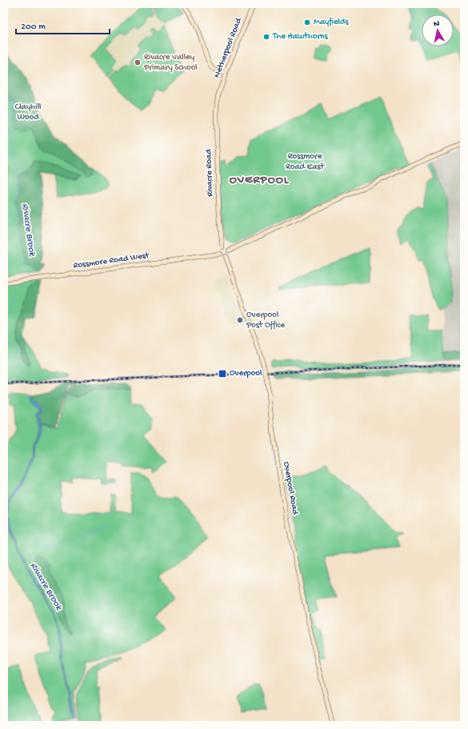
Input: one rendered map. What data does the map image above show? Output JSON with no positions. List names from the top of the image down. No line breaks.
{"streets":{"main road":["Netherpool Road","Rivacre Road","Rossmore Road West","Overpool Road"]},"crossings":[["Netherpool Road","Rivacre Road"],["Rivacre Road","Rossmore Road West"],["Rivacre Road","Overpool Road"],["Rossmore Road West","Overpool Road"]],"districts":["OVERPOOL"],"water":["Rivacre Brook"],"parks":["Clayhill Wood","Rossmore Road East"],"places":{"other":["Mayfields","The Hawthorns","Rivacre Valley Primary School","Overpool Post Office"],"transit":["Overpool"]},"scale_bar":"200 m","north":"top"}
